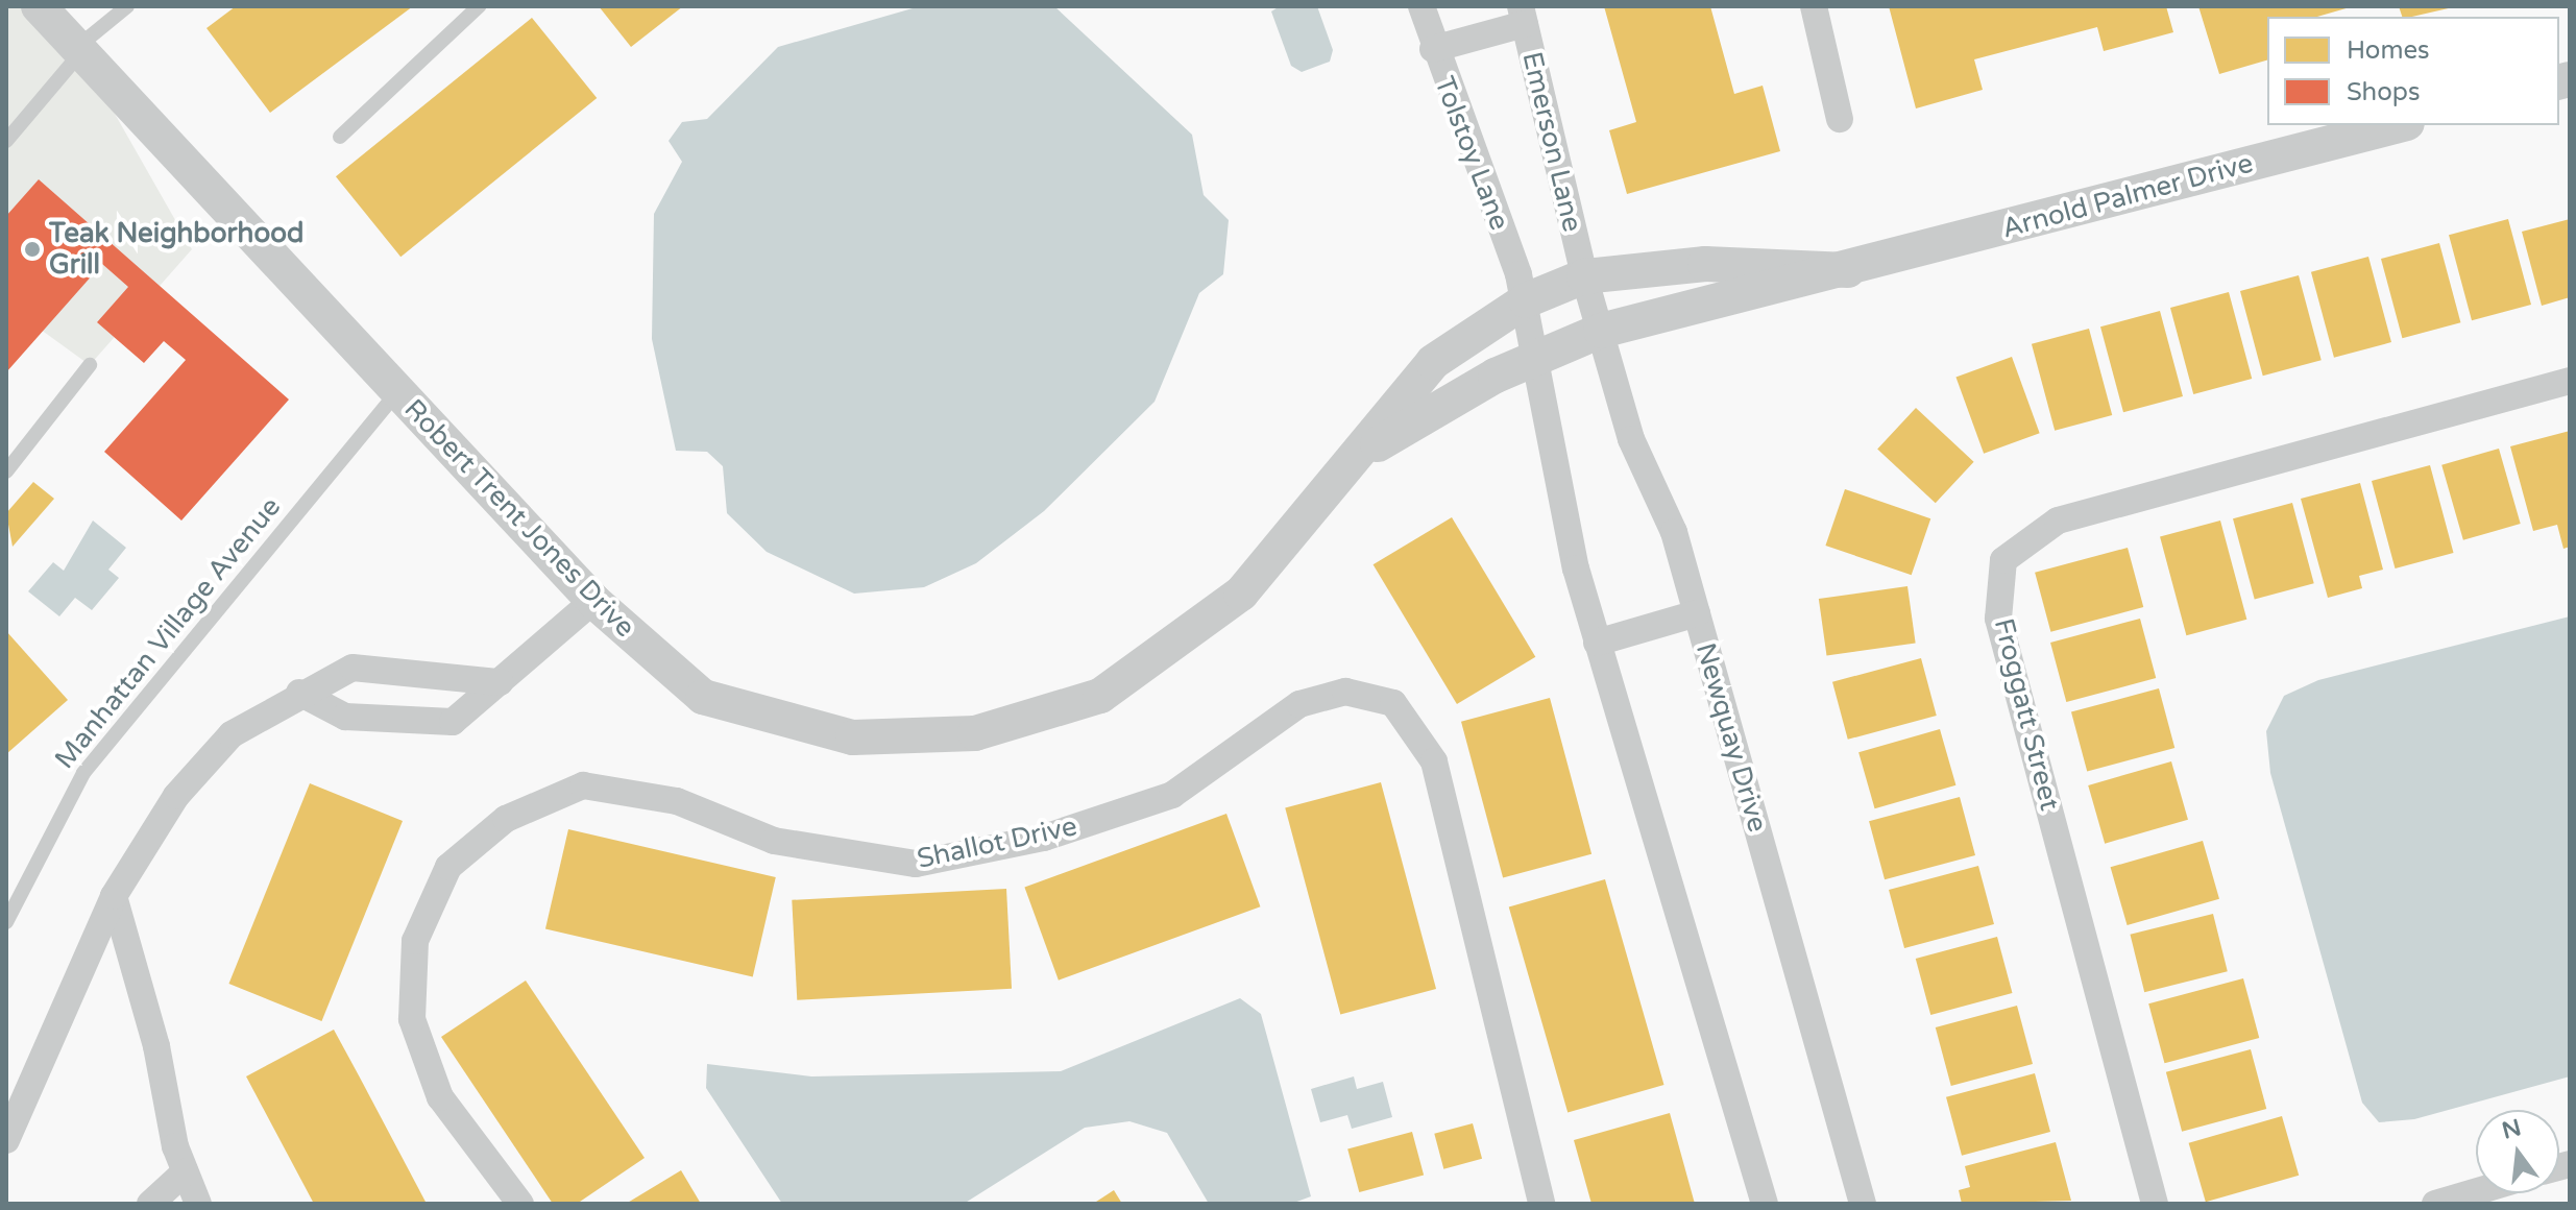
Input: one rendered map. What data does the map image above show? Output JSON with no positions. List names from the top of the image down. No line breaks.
{"streets":{"street":["Emerson Lane","Tolstoy Lane","Arnold Palmer Drive","Robert Trent Jones Drive","Froggatt Street","Newquay Drive","Shallot Drive"],"lane":["Manhattan Village Avenue"]},"crossings":[["Emerson Lane","Arnold Palmer Drive"],["Emerson Lane","Robert Trent Jones Drive"],["Emerson Lane","Newquay Drive"],["Tolstoy Lane","Robert Trent Jones Drive"],["Arnold Palmer Drive","Robert Trent Jones Drive"],["Arnold Palmer Drive","Newquay Drive"],["Robert Trent Jones Drive","Manhattan Village Avenue"],["Robert Trent Jones Drive","Newquay Drive"]],"places":["Teak Neighborhood Grill"],"legend":["Homes","Shops"],"north":"top"}
